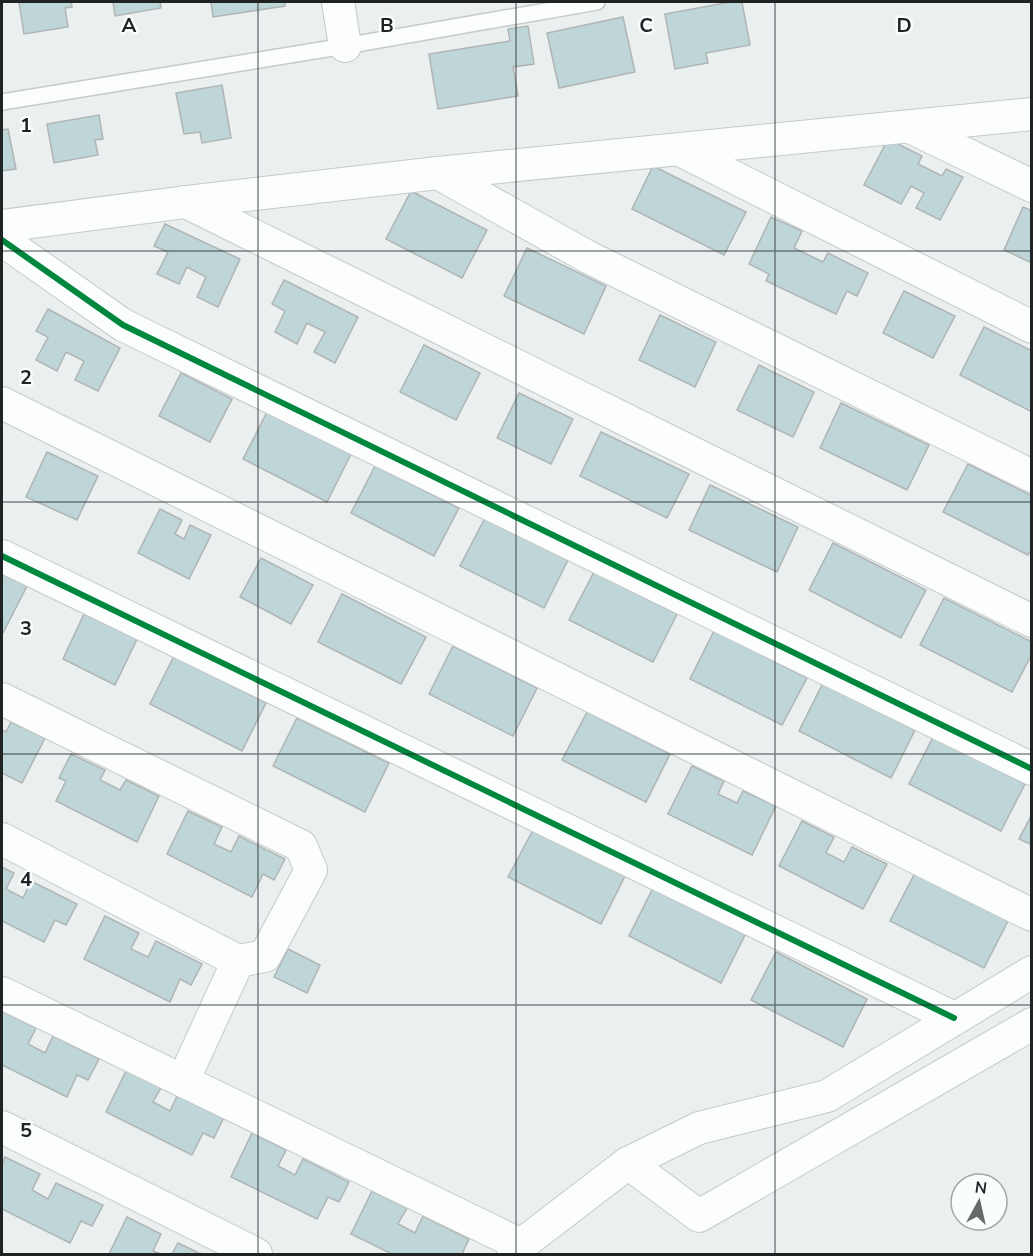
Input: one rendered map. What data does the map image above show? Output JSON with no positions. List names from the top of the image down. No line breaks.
{"north":"top","grid":{"columns":["A","B","C","D"],"rows":["1","2","3","4","5"]}}
